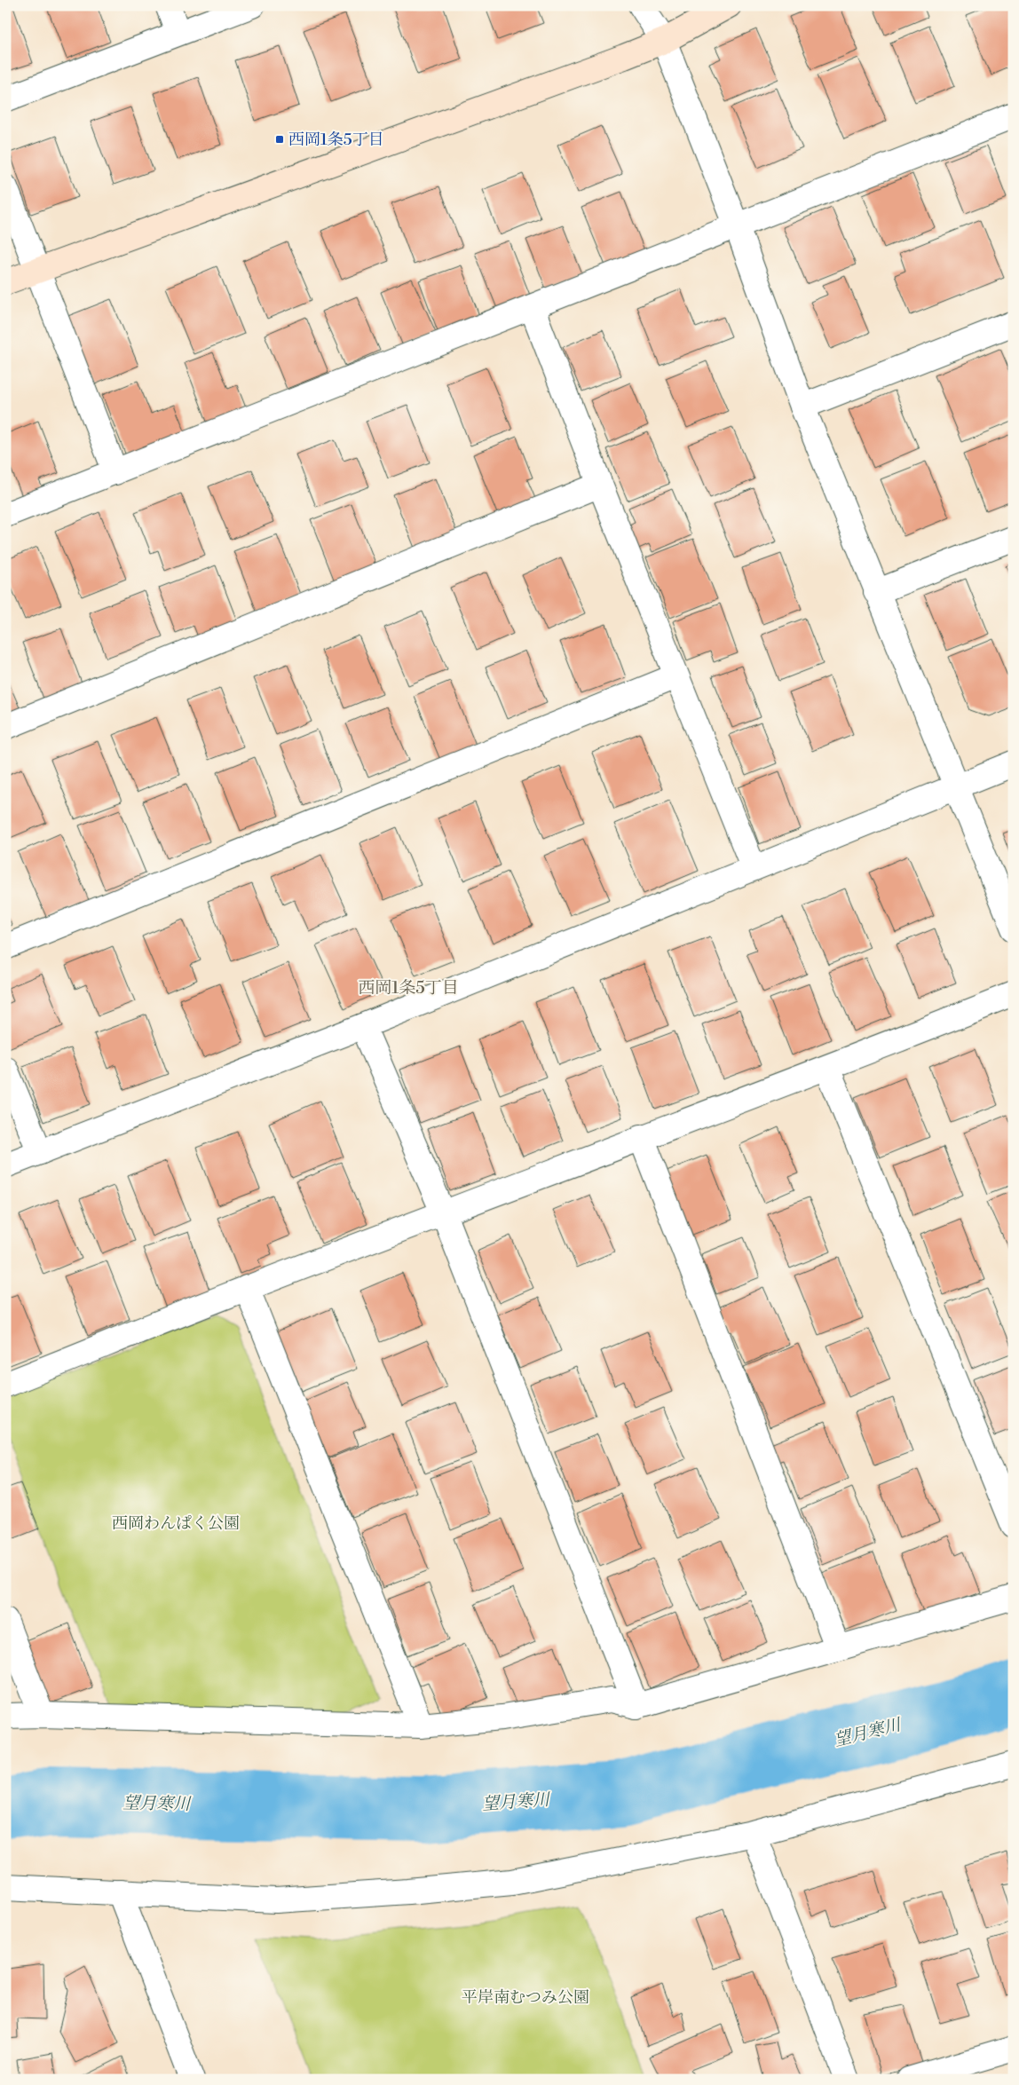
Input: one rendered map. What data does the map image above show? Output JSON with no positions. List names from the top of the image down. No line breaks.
{"districts":["西岡1条5丁目"],"water":["望月寒川"],"parks":["西岡わんぱく公園","平岸南むつみ公園"],"places":{"transit":["西岡1条5丁目"]}}
